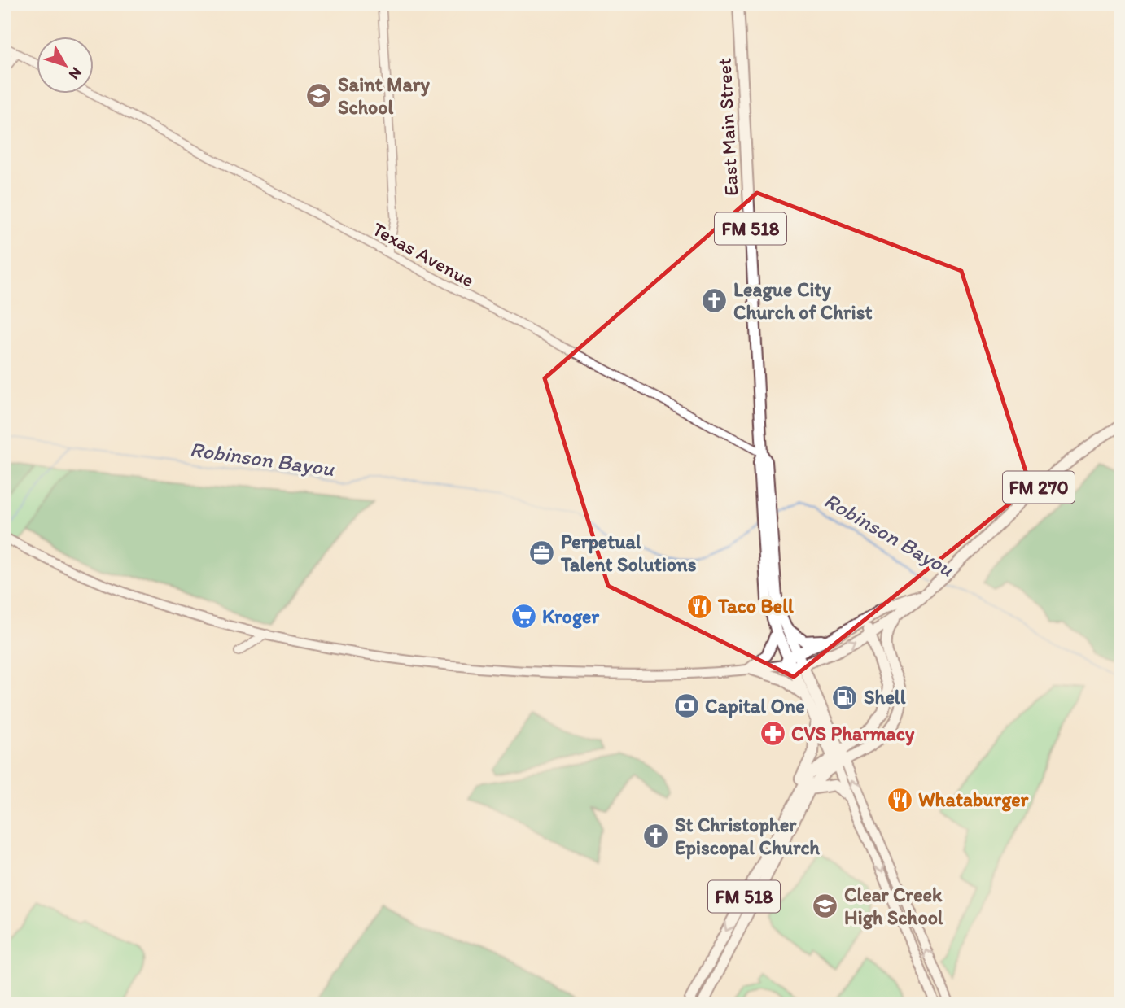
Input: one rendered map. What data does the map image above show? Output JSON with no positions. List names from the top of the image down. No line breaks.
{"streets":{"main road":["East Main Street","FM 518","FM 270"],"street":["Texas Avenue"]},"crossings":[["East Main Street","FM 518"],["East Main Street","Texas Avenue"],["East Main Street","FM 270"]],"water":["Robinson Bayou"],"places":{"school or university":["Saint Mary School","Clear Creek High School"],"church":["League City Church of Christ","St Christopher Episcopal Church"],"office":["Perpetual Talent Solutions"],"restaurant":["Taco Bell","Whataburger"],"supermarket":["Kroger"],"fuel station":["Shell"],"bank":["Capital One"],"pharmacy":["CVS Pharmacy"]},"north":"bottom right"}
